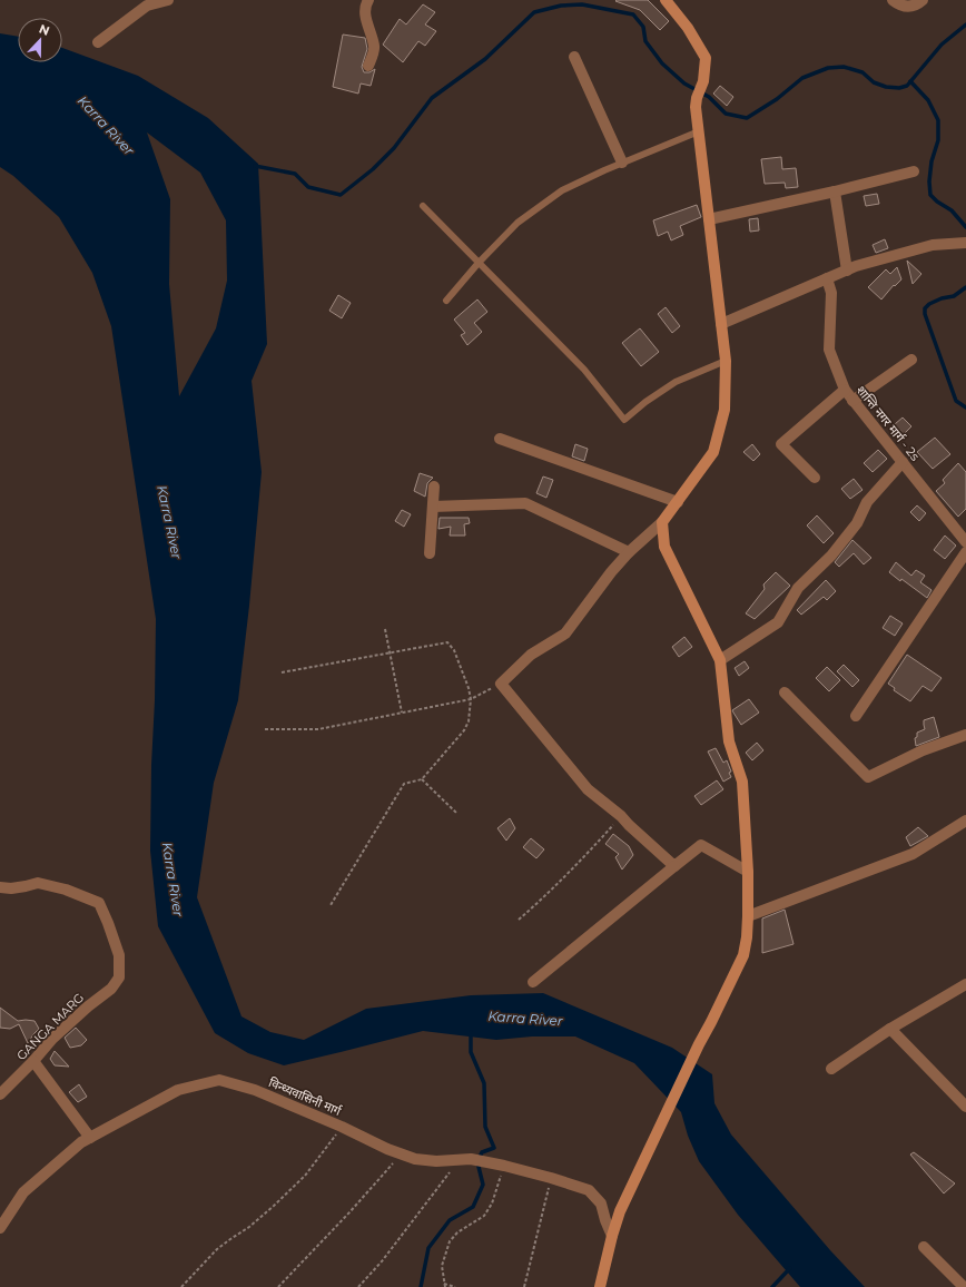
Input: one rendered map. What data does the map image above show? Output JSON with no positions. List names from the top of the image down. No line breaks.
{"streets":{"street":["शान्ति नगर मार्ग - 2s","GANGA MARG","विन्ध्यवासिनी मार्ग"]},"water":["Karra River"],"north":"top"}
